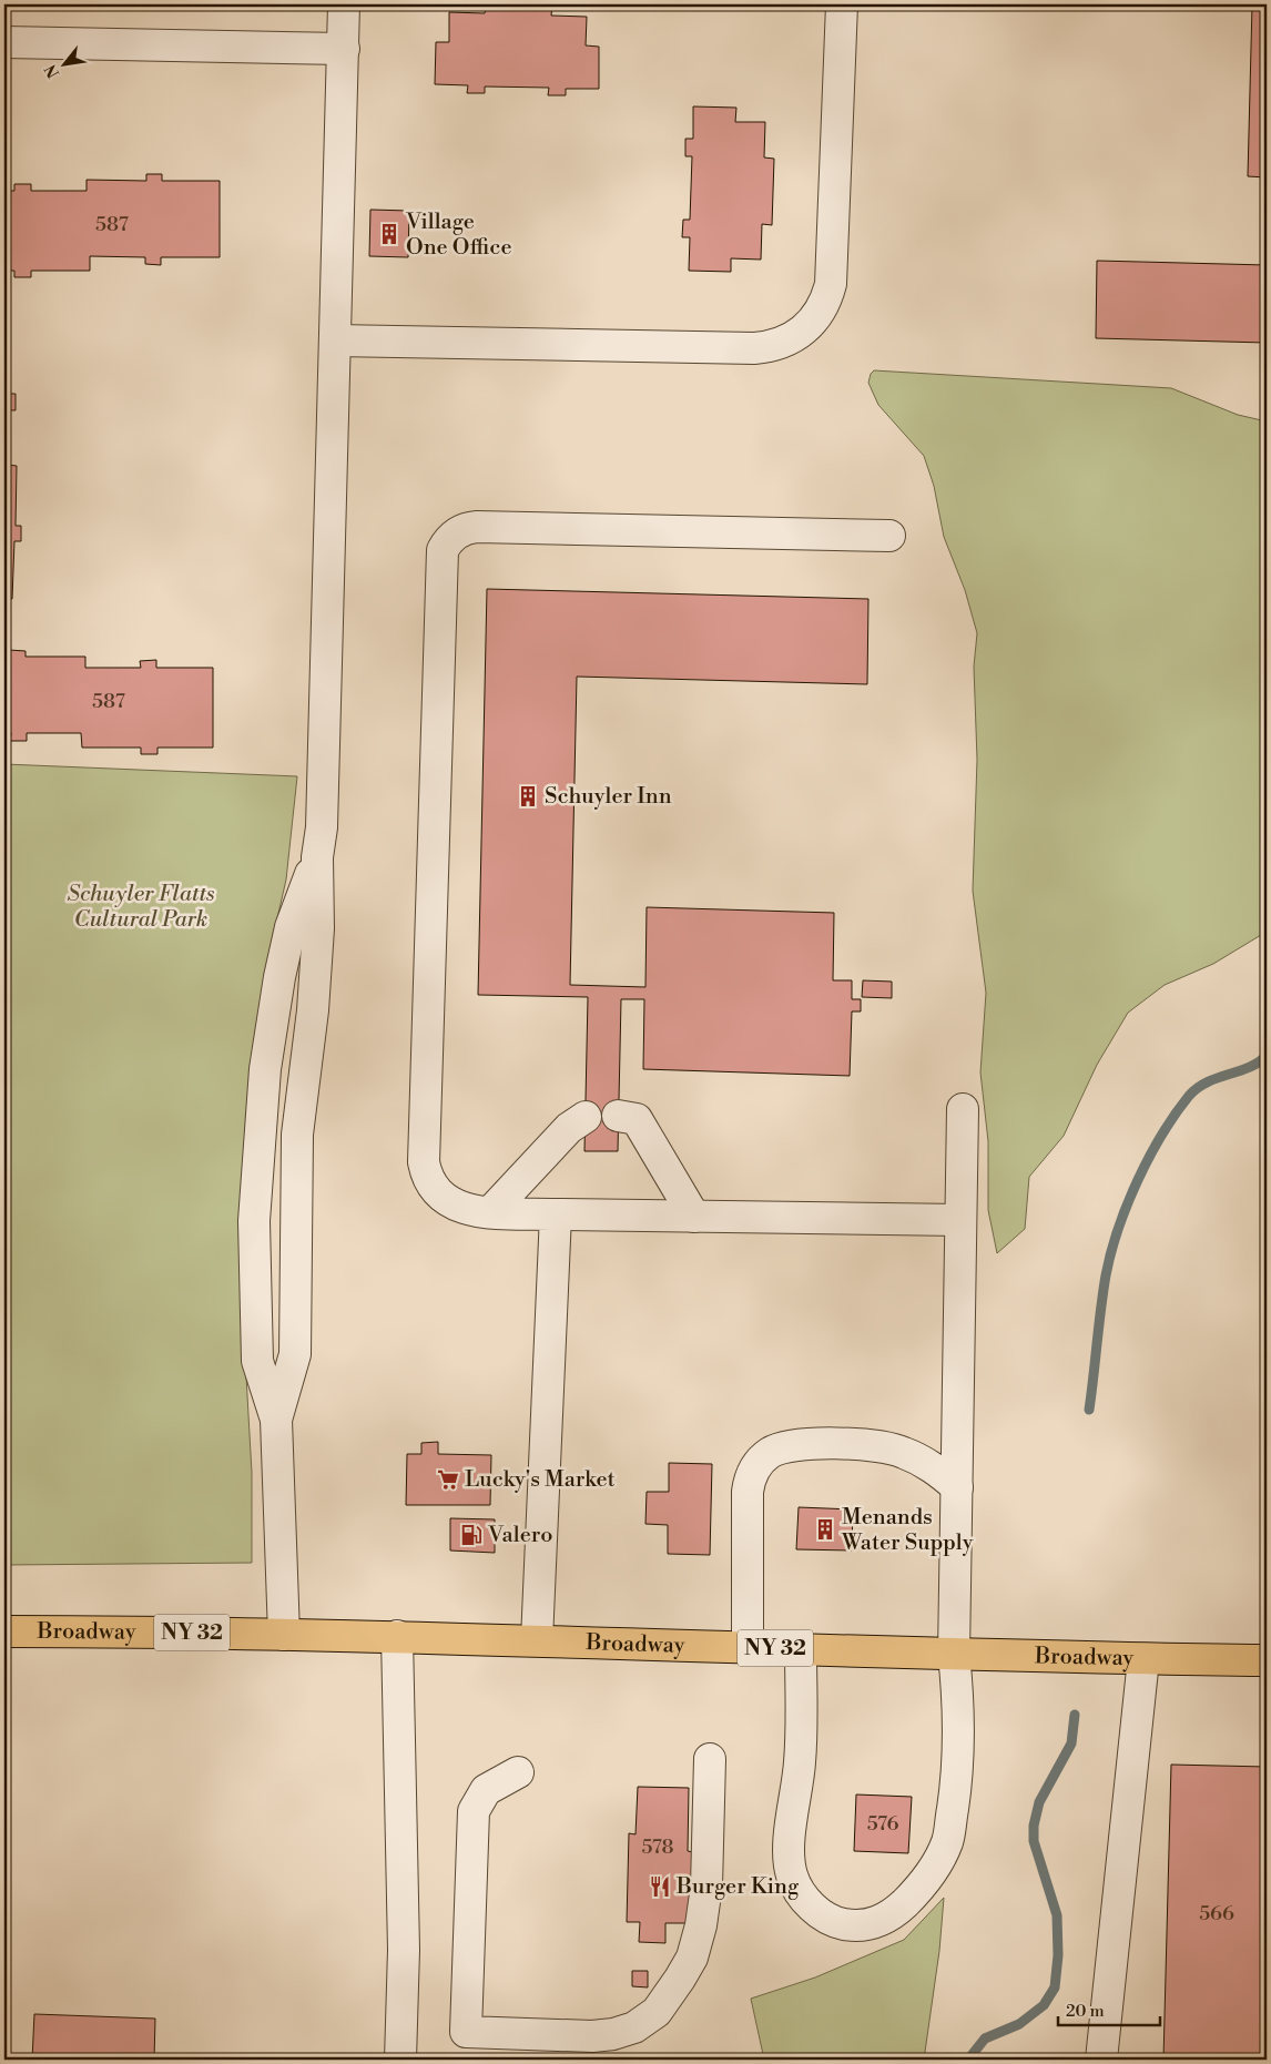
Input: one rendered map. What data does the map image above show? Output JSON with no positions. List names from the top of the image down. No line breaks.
{"streets":{"main road":["Broadway","NY 32"]},"parks":["Schuyler Flatts Cultural Park"],"places":{"building":["Village One Office","Schuyler Inn","Menands Water Supply"],"supermarket":["Lucky's Market"],"fuel station":["Valero"],"restaurant":["Burger King"]},"house_numbers":["587","587","576","578","566"],"scale_bar":"20 m","north":"bottom left"}
